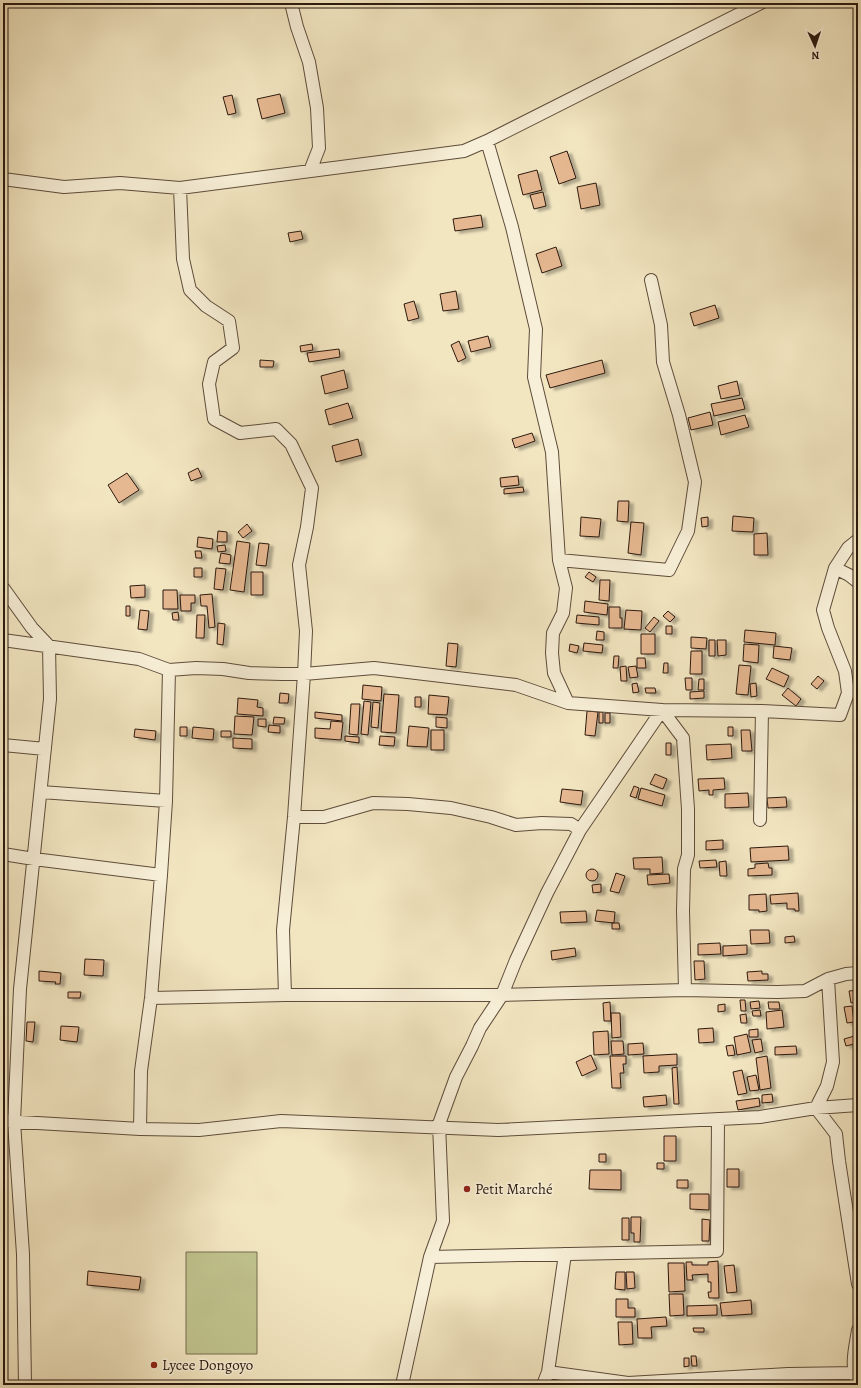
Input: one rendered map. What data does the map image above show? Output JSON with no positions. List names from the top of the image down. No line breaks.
{"places":["Petit Marché","Lycee Dongoyo"],"north":"bottom"}
